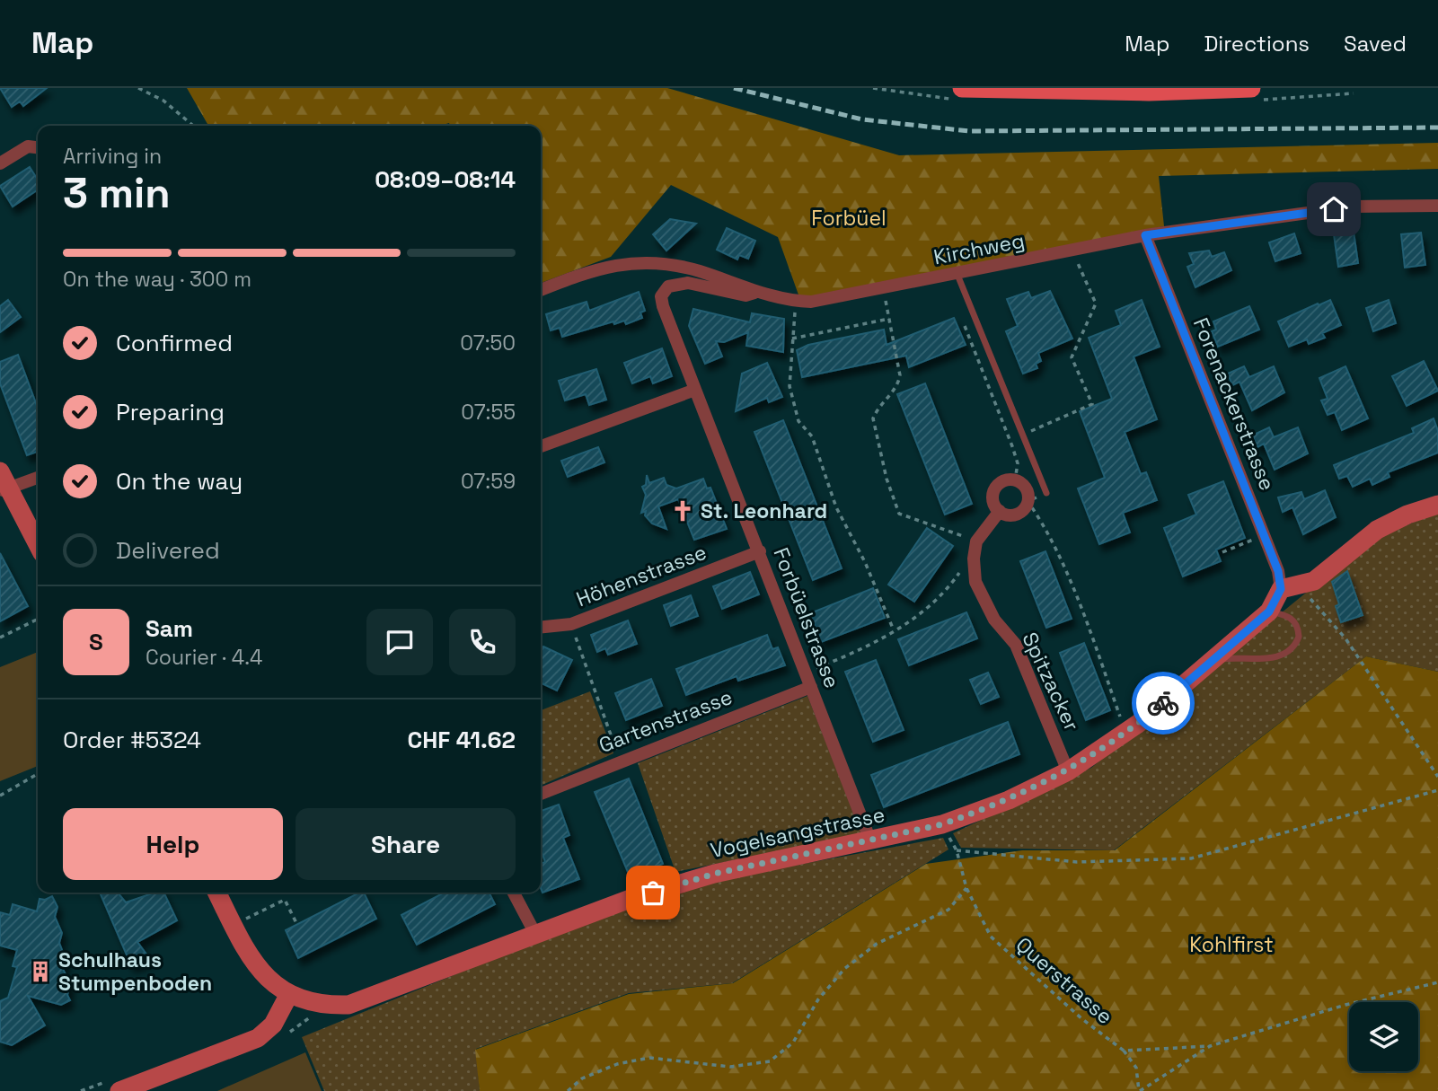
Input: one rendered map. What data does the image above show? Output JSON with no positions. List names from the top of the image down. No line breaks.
{"streets":{"street":["Kirchweg","Forenackerstrasse","Höhenstrasse","Forbüelstrasse","Spitzacker","Gartenstrasse","Vogelsangstrasse"],"path":["Querstrasse"]},"crossings":[["Kirchweg","Forenackerstrasse"],["Kirchweg","Forbüelstrasse"],["Forenackerstrasse","Vogelsangstrasse"],["Höhenstrasse","Forbüelstrasse"],["Forbüelstrasse","Gartenstrasse"],["Forbüelstrasse","Vogelsangstrasse"],["Spitzacker","Vogelsangstrasse"]],"parks":["Forbüel","Kohlfirst"],"places":{"church":["St. Leonhard"],"building":["Schulhaus Stumpenboden"]},"page":{"header":"Map","nav":["Map","Directions","Saved"],"heading":["3 min","Arriving in","08:09–08:14"],"panel":["Sam","Courier · 4.4","Order #5324","CHF 41.62"],"bar":"On the way · 300 m","list":[["Confirmed","07:50"],["Preparing","07:55"],["On the way","07:59"],"Delivered"],"round":"S","buttons":["Help","Share"]}}
